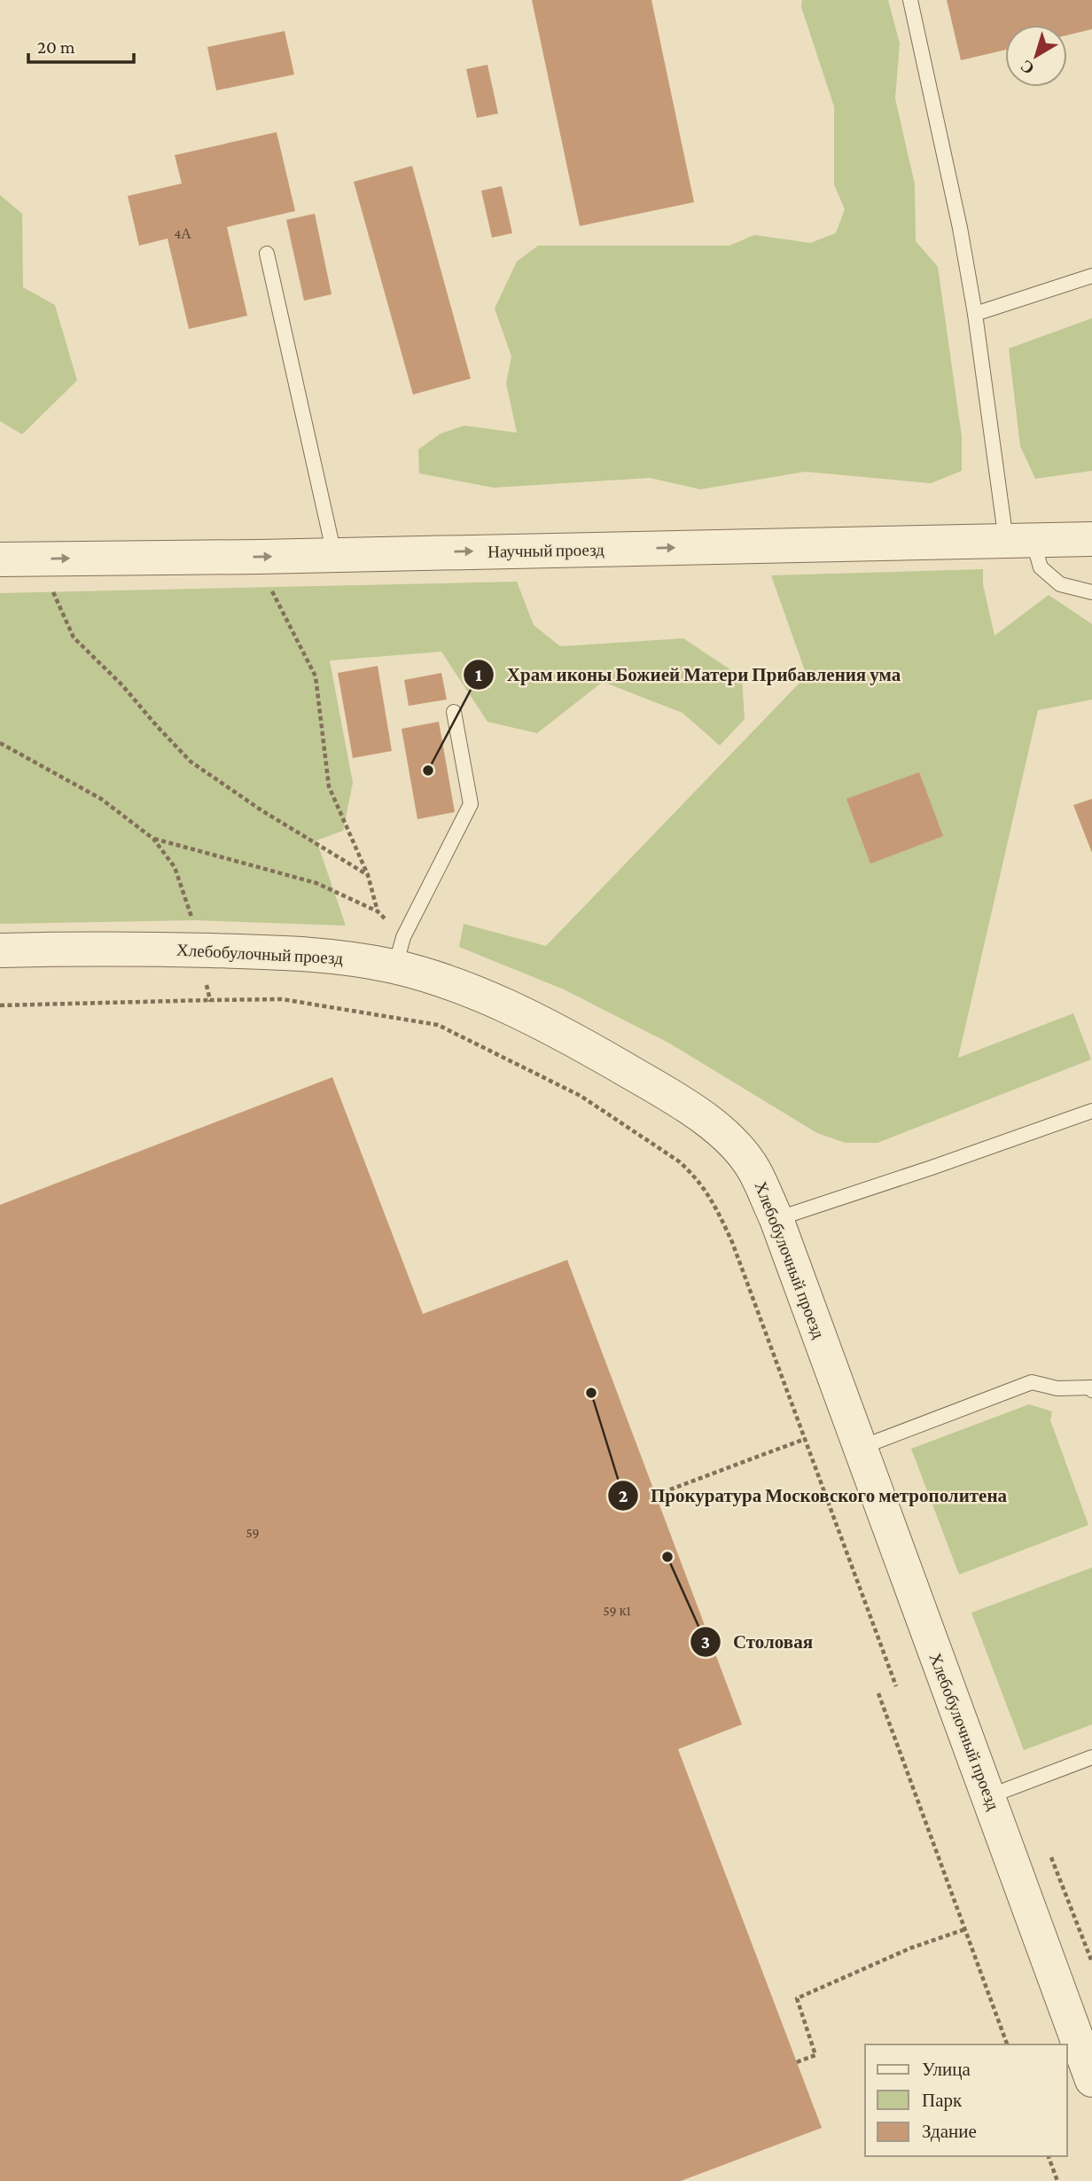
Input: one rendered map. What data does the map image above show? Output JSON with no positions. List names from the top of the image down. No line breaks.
{"streets":{"street":["Научный проезд","Хлебобулочный проезд"]},"one_way":["Научный проезд"],"places":["Храм иконы Божией Матери Прибавления ума","Прокуратура Московского метрополитена","Столовая"],"house_numbers":["4А","59","59 к1"],"legend":["Улица","Парк","Здание"],"scale_bar":"20 m","north":"bottom left"}
